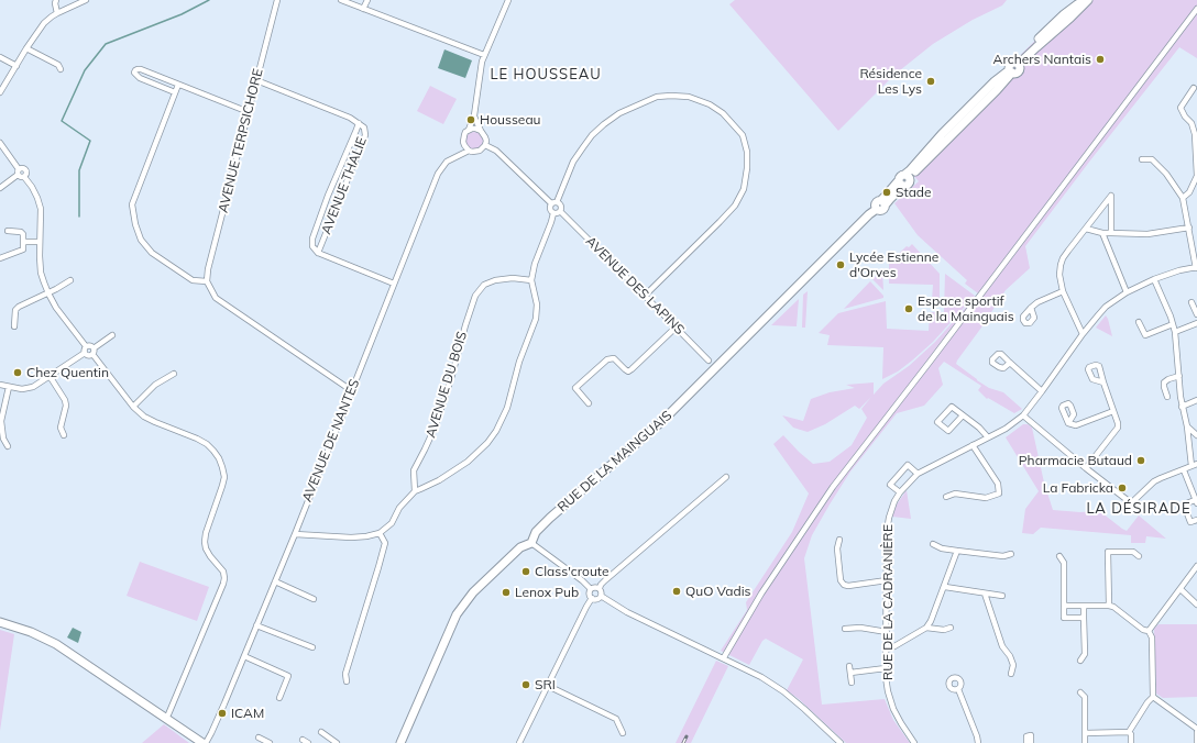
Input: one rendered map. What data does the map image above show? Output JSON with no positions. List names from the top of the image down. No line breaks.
{"streets":{"street":["AVENUE TERPSICHORE","AVENUE THALIE","AVENUE DES LAPINS","AVENUE DU BOIS","AVENUE DE NANTES","RUE DE LA MAINGUAIS","RUE DE LA CADRANIÈRE"]},"crossings":[["AVENUE TERPSICHORE","AVENUE THALIE"]],"districts":["LE HOUSSEAU","LA DÉSIRADE"],"places":["Archers Nantais","Résidence Les Lys","Housseau","Stade","Lycée Estienne d'Orves","Espace sportif de la Mainguais","Chez Quentin","Pharmacie Butaud","La Fabricka","Class'croute","QuO Vadis","Lenox Pub","SRI","ICAM"]}
